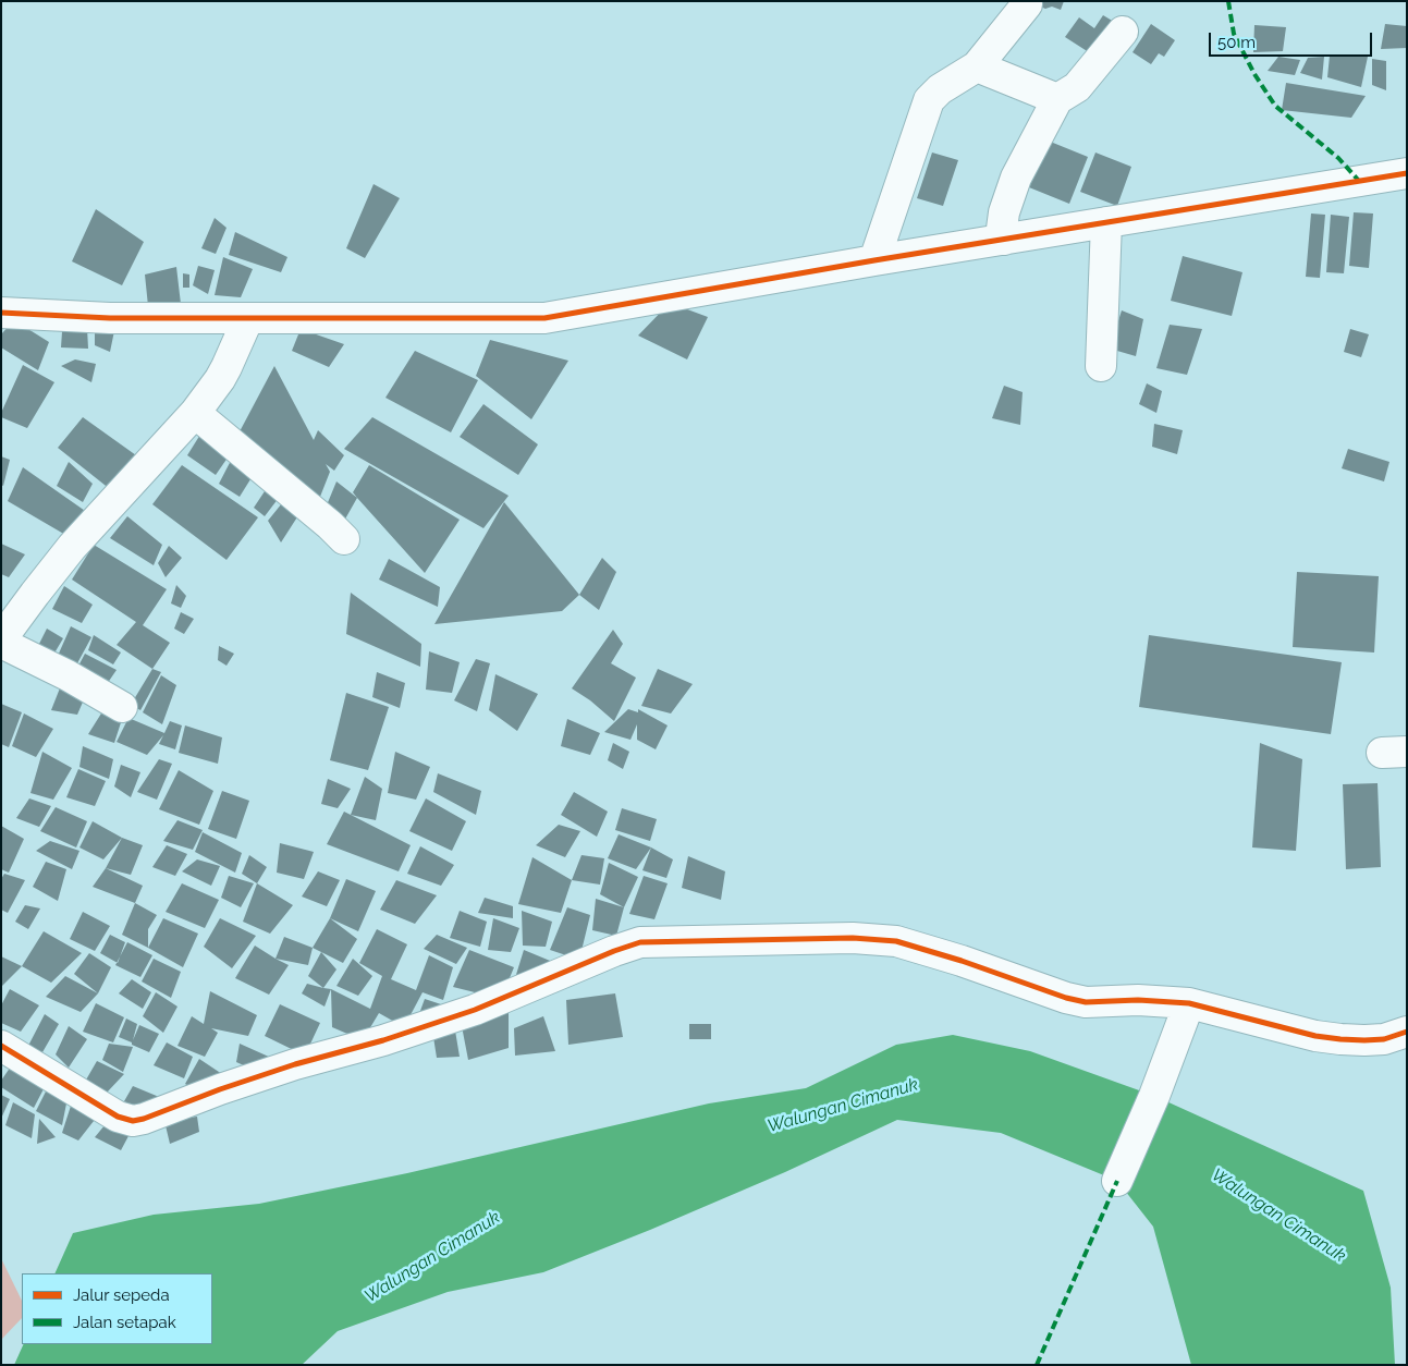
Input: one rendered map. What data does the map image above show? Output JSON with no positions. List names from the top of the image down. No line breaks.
{"water":["Walungan Cimanuk"],"legend":["Jalur sepeda","Jalan setapak"],"scale_bar":"50 m"}
